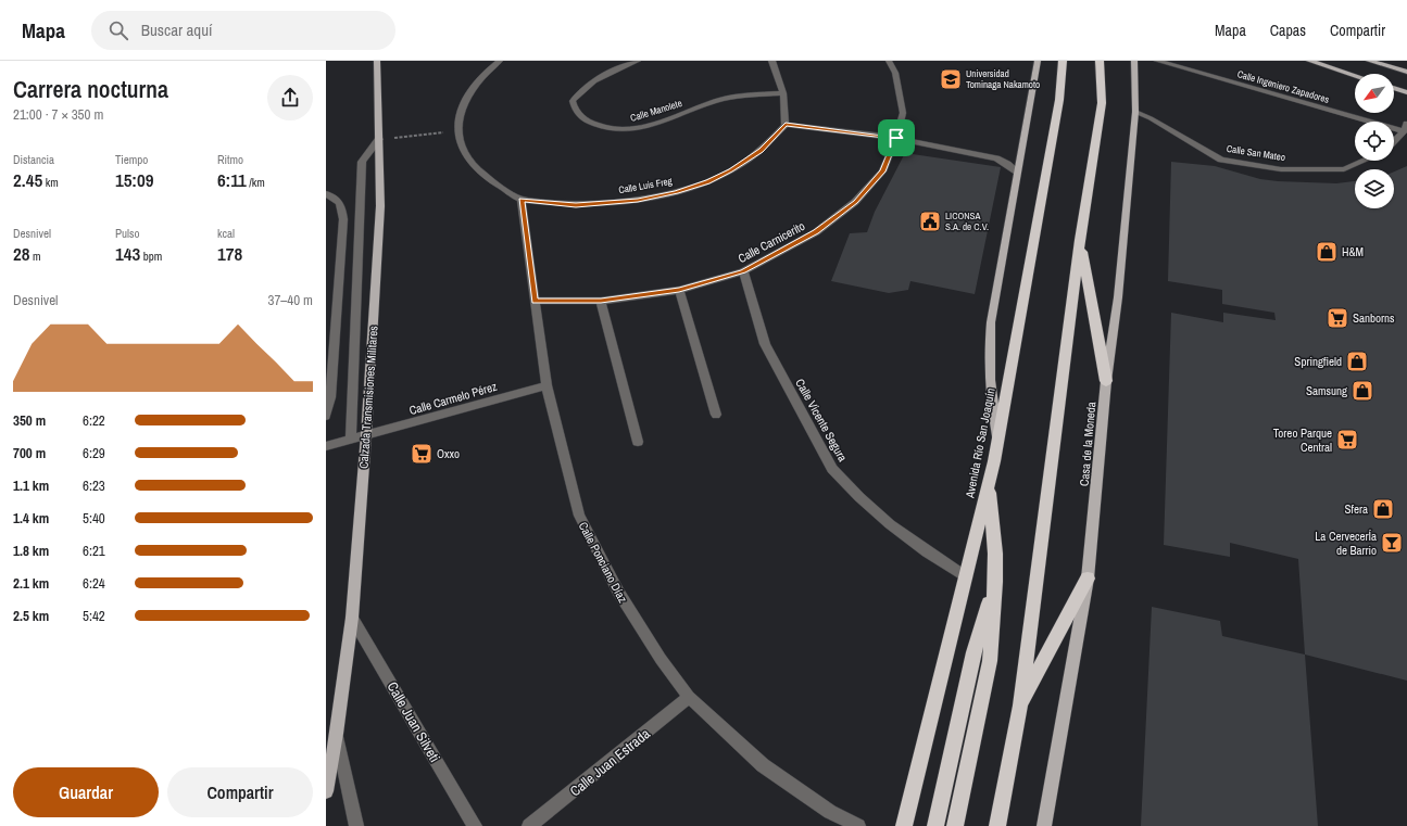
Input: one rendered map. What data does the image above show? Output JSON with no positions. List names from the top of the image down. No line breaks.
{"streets":{"highway":["Avenida Río San Joaquín"],"main road":["Calzada Transmisiones Militares","Casa de la Moneda"],"street":["Calle Ingeniero Zapadores","Calle Manolete","Calle San Mateo","Calle Luis Freg","Calle Carnicerito","Calle Carmelo Pérez","Calle Vicente Segura","Calle Ponciano Díaz","Calle Juan Silveti","Calle Juan Estrada"]},"crossings":[["Calle San Mateo","Casa de la Moneda"],["Calle Luis Freg","Calle Ponciano Díaz"],["Calle Carnicerito","Calle Vicente Segura"],["Calle Carnicerito","Calle Ponciano Díaz"],["Calzada Transmisiones Militares","Calle Carmelo Pérez"],["Calzada Transmisiones Militares","Calle Juan Silveti"],["Calle Carmelo Pérez","Calle Ponciano Díaz"],["Calle Vicente Segura","Avenida Río San Joaquín"],["Calle Ponciano Díaz","Calle Juan Estrada"]],"places":{"school or university":["Universidad Tominaga Nakamoto"],"public building":["LICONSA S.A. de C.V."],"shop":["H&M","Springfield","Samsung","Sfera"],"supermarket":["Sanborns","Toreo Parque Central","Oxxo"],"bar":["La CervecerÍa de Barrio"]},"north":"bottom left","page":{"header":"Mapa","search":"Buscar aquí","nav":["Mapa","Capas","Compartir"],"heading":["Carrera nocturna","21:00 · 7 × 350 m"],"stats":[["Distancia","2.45 km"],["Tiempo","15:09"],["Ritmo","6:11 /km"],["Desnivel","28 m"],["Pulso","143 bpm"],["kcal","178"]],"chart":["Desnivel","37–40 m"],"list":[{"name":"350 m","note":"6:22"},{"name":"700 m","note":"6:29"},{"name":"1.1 km","note":"6:23"},{"name":"1.4 km","note":"5:40"},{"name":"1.8 km","note":"6:21"},{"name":"2.1 km","note":"6:24"},{"name":"2.5 km","note":"5:42"}],"buttons":["Guardar","Compartir"]}}
